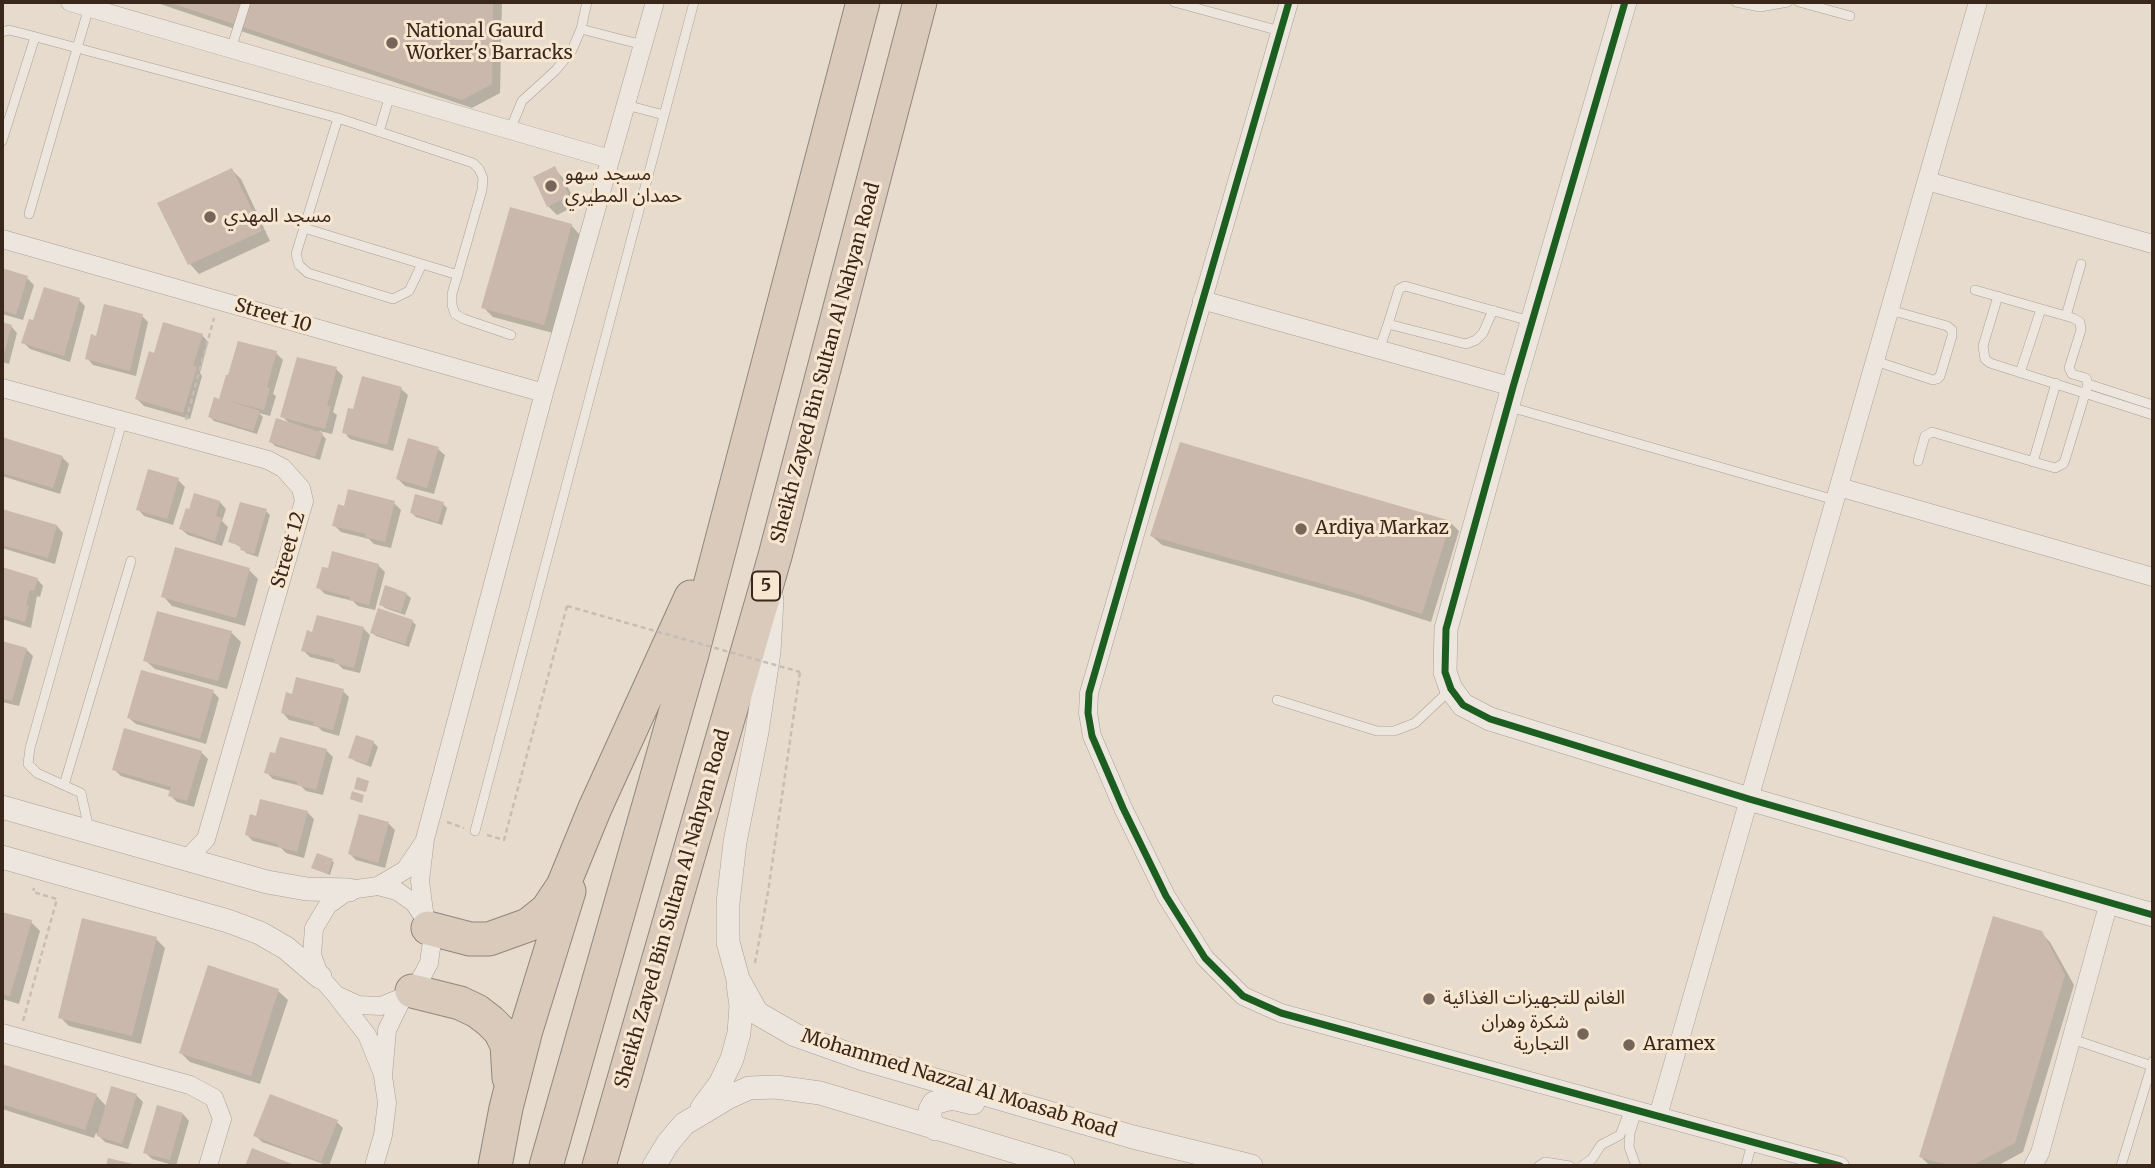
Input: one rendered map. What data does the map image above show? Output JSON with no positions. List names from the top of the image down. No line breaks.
{"streets":{"highway":["Sheikh Zayed Bin Sultan Al Nahyan Road","5"],"street":["Street 10","Street 12","Mohammed Nazzal Al Moasab Road"]},"crossings":[["Sheikh Zayed Bin Sultan Al Nahyan Road","Mohammed Nazzal Al Moasab Road"]],"places":["National Gaurd Worker's Barracks","مسجد سهو حمدان المطيري","مسجد المهدي","Ardiya Markaz","الغانم للتجهيزات الغذائية","شكرة وهران التجارية","Aramex"]}
